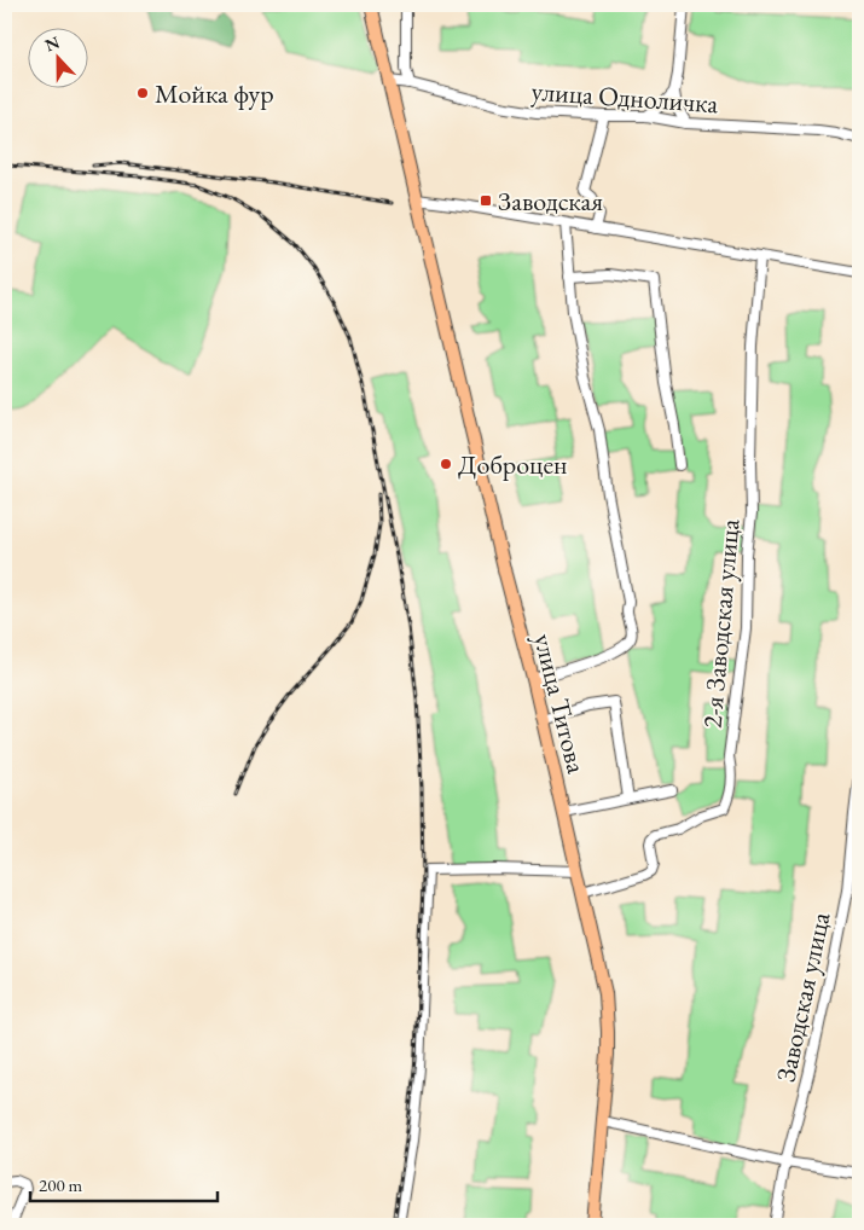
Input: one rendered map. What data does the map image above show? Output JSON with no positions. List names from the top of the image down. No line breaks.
{"streets":{"main road":["улица Титова"],"street":["улица Одноличка","2-я Заводская улица","Заводская улица"]},"crossings":[["улица Одноличка","улица Титова"],["2-я Заводская улица","улица Титова"]],"places":{"other":["Мойка фур","Доброцен"],"transit":["Заводская"]},"scale_bar":"200 m","north":"top"}
